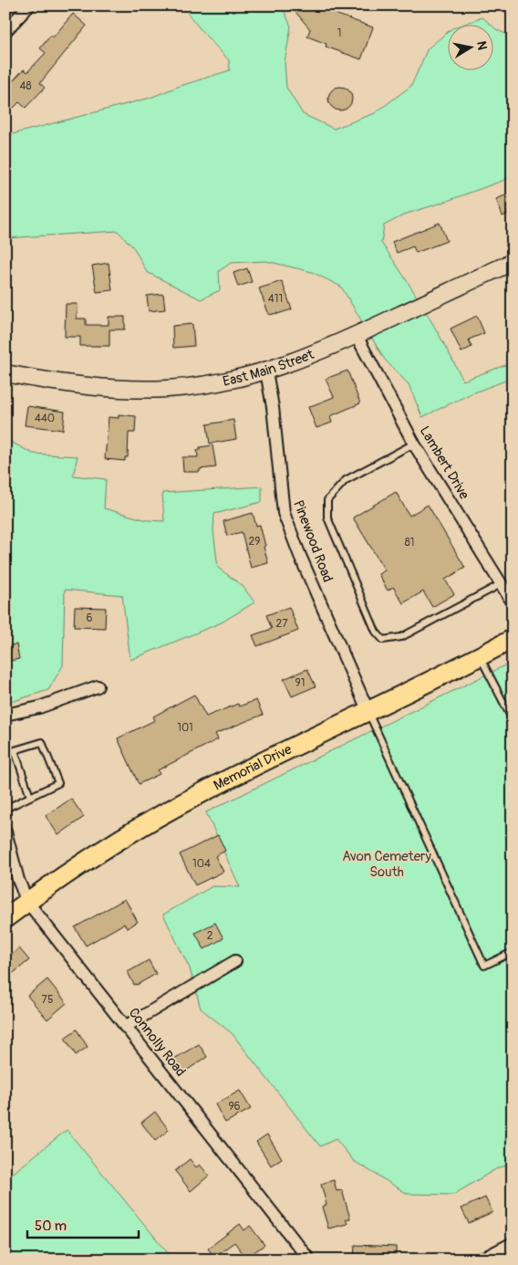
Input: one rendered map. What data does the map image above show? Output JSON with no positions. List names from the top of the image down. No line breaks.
{"streets":{"main road":["East Main Street","Memorial Drive"],"street":["Lambert Drive","Pinewood Road","Connolly Road"]},"crossings":[["East Main Street","Lambert Drive"],["East Main Street","Pinewood Road"],["Pinewood Road","Memorial Drive"],["Memorial Drive","Connolly Road"]],"parks":["Avon Cemetery South"],"house_numbers":["1","48","411","440","29","81","6","27","91","101","104","2","75","96"],"scale_bar":"50 m","north":"right"}
